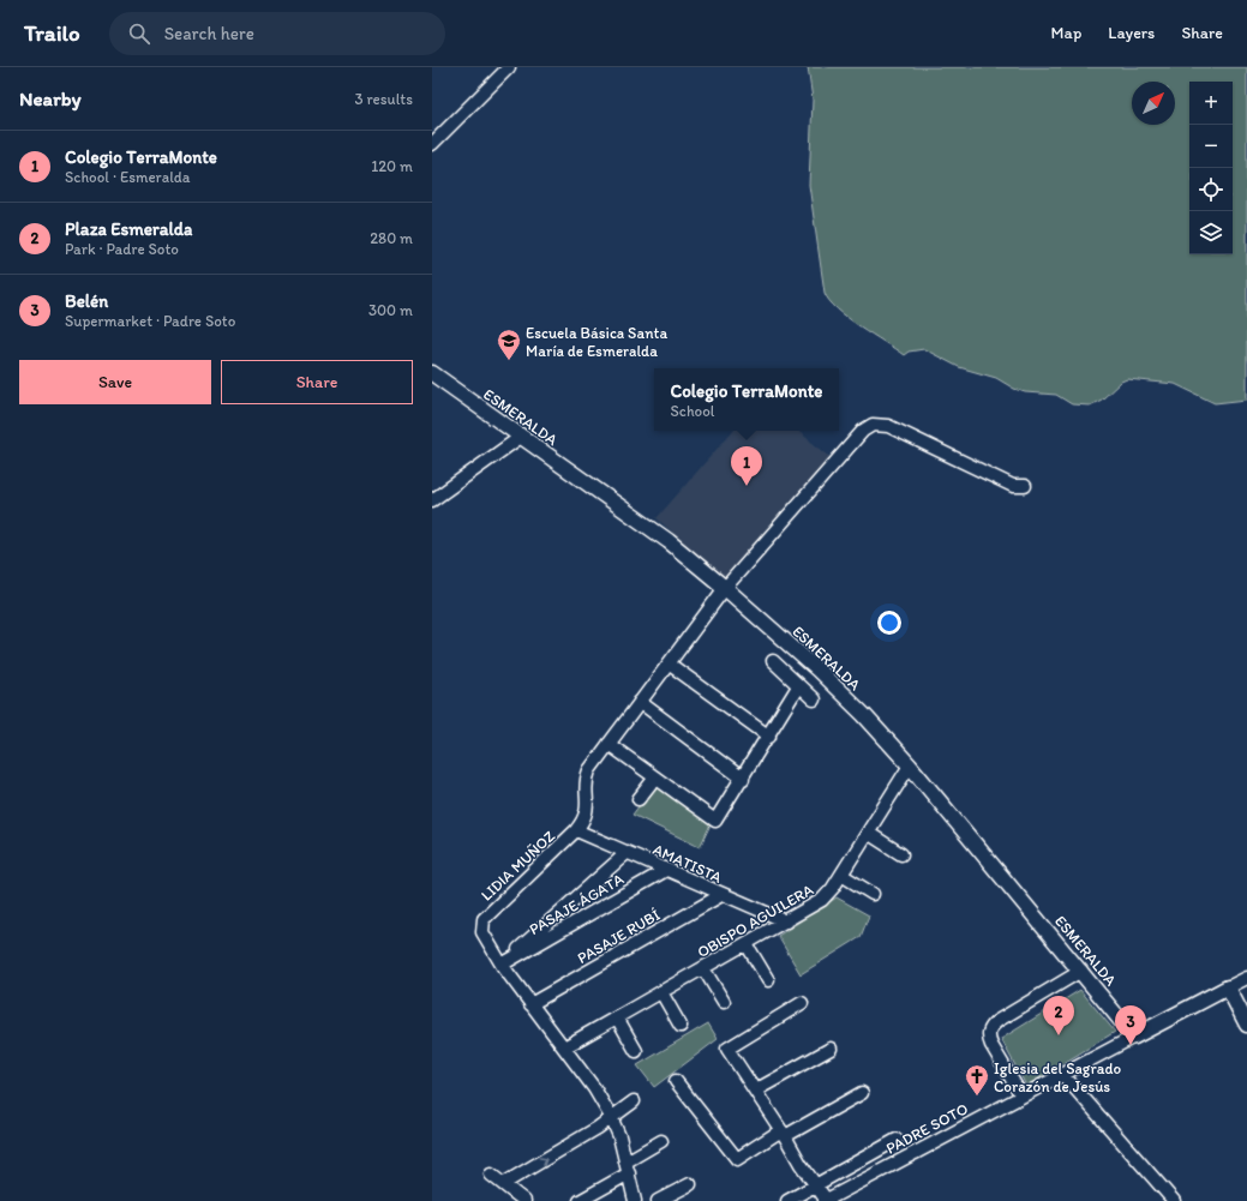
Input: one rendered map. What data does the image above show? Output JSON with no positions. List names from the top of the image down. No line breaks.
{"streets":{"street":["ESMERALDA","AMATISTA","LIDIA MUÑOZ","PASAJE ÁGATA","OBISPO AGUILERA","PASAJE RUBÍ","PADRE SOTO"]},"crossings":[["ESMERALDA","LIDIA MUÑOZ"],["ESMERALDA","OBISPO AGUILERA"],["ESMERALDA","PADRE SOTO"],["AMATISTA","LIDIA MUÑOZ"],["AMATISTA","PASAJE ÁGATA"],["AMATISTA","OBISPO AGUILERA"],["AMATISTA","PASAJE RUBÍ"],["LIDIA MUÑOZ","PASAJE ÁGATA"],["LIDIA MUÑOZ","OBISPO AGUILERA"],["LIDIA MUÑOZ","PASAJE RUBÍ"]],"places":{"school or university":["Escuela Básica Santa María de Esmeralda"],"church":["Iglesia del Sagrado Corazón de Jesús"]},"north":"top right","page":{"header":"Trailo","search":"Search here","nav":["Map","Layers","Share"],"heading":["Nearby","3 results"],"map_buttons":["+","−"],"list":[{"mark":"1","name":"Colegio TerraMonte","note":"School · Esmeralda","value":"120 m"},{"mark":"2","name":"Plaza Esmeralda","note":"Park · Padre Soto","value":"280 m"},{"mark":"3","name":"Belén","note":"Supermarket · Padre Soto","value":"300 m"}],"buttons":["Save","Share"],"popup":["Colegio TerraMonte","School"],"pins":["1","2","3"]}}
